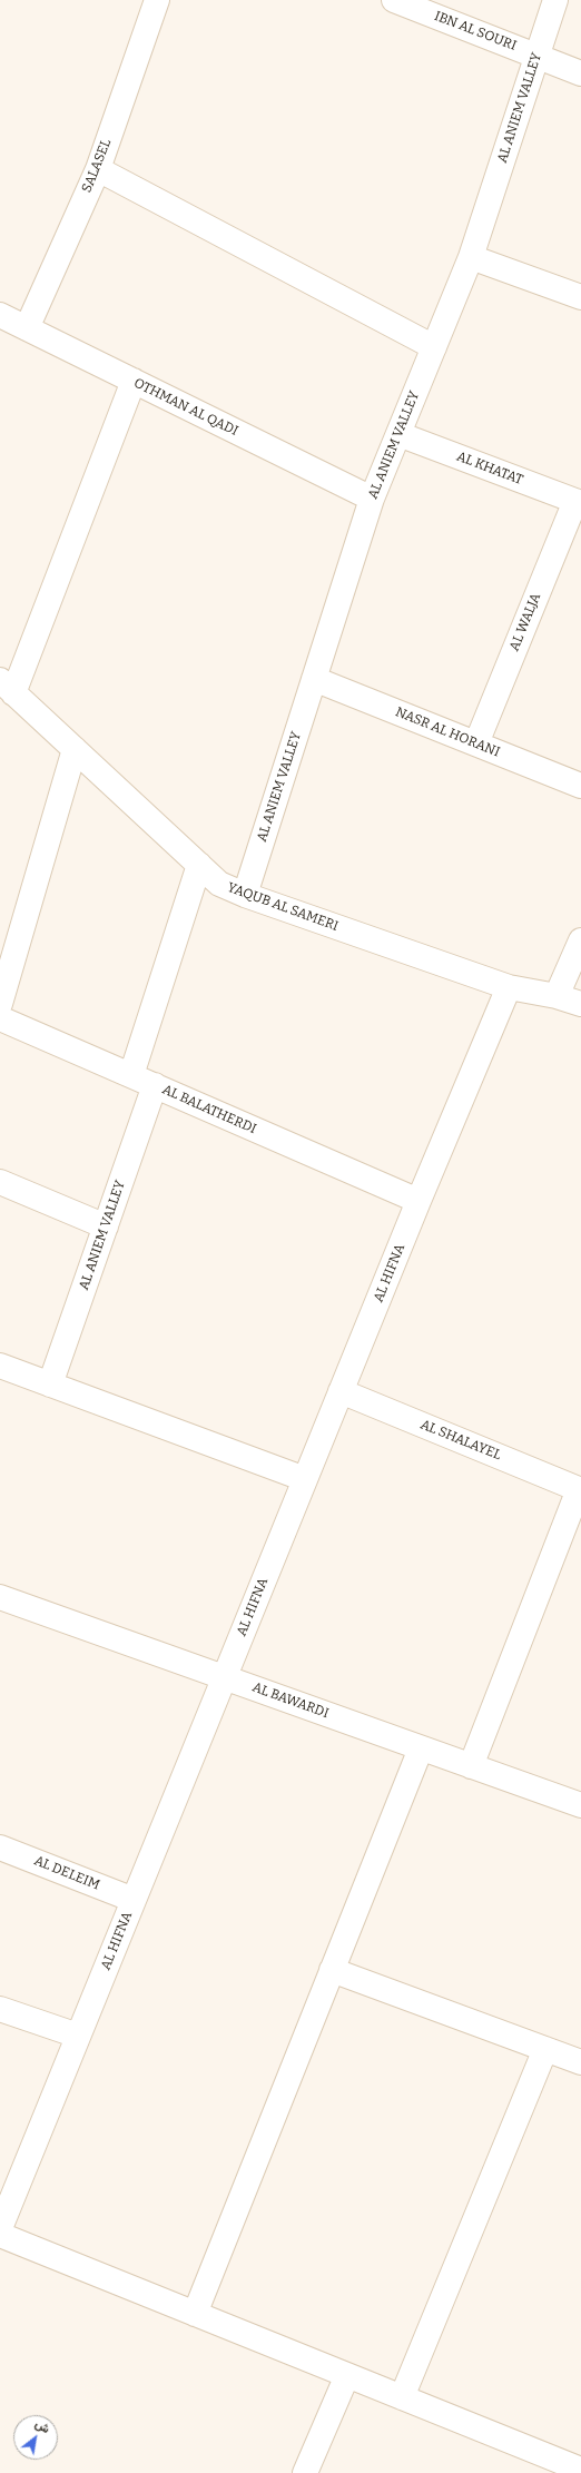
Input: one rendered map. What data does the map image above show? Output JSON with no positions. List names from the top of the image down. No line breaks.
{"streets":{"street":["IBN AL SOURI","AL ANIEM VALLEY","SALASEL","OTHMAN AL QADI","AL KHATAT","AL WALJA","NASR AL HORANI","YAQUB AL SAMERI","AL BALATHERDI","AL HIFNA","AL SHALAYEL","AL BAWARDI","AL DELEIM"]},"crossings":[["IBN AL SOURI","AL ANIEM VALLEY"],["AL ANIEM VALLEY","OTHMAN AL QADI"],["AL ANIEM VALLEY","AL KHATAT"],["AL ANIEM VALLEY","NASR AL HORANI"],["AL ANIEM VALLEY","YAQUB AL SAMERI"],["AL ANIEM VALLEY","AL BALATHERDI"],["SALASEL","OTHMAN AL QADI"],["AL KHATAT","AL WALJA"],["AL WALJA","NASR AL HORANI"],["YAQUB AL SAMERI","AL HIFNA"],["AL BALATHERDI","AL HIFNA"],["AL HIFNA","AL SHALAYEL"],["AL HIFNA","AL BAWARDI"],["AL HIFNA","AL DELEIM"]],"north":"top right"}
